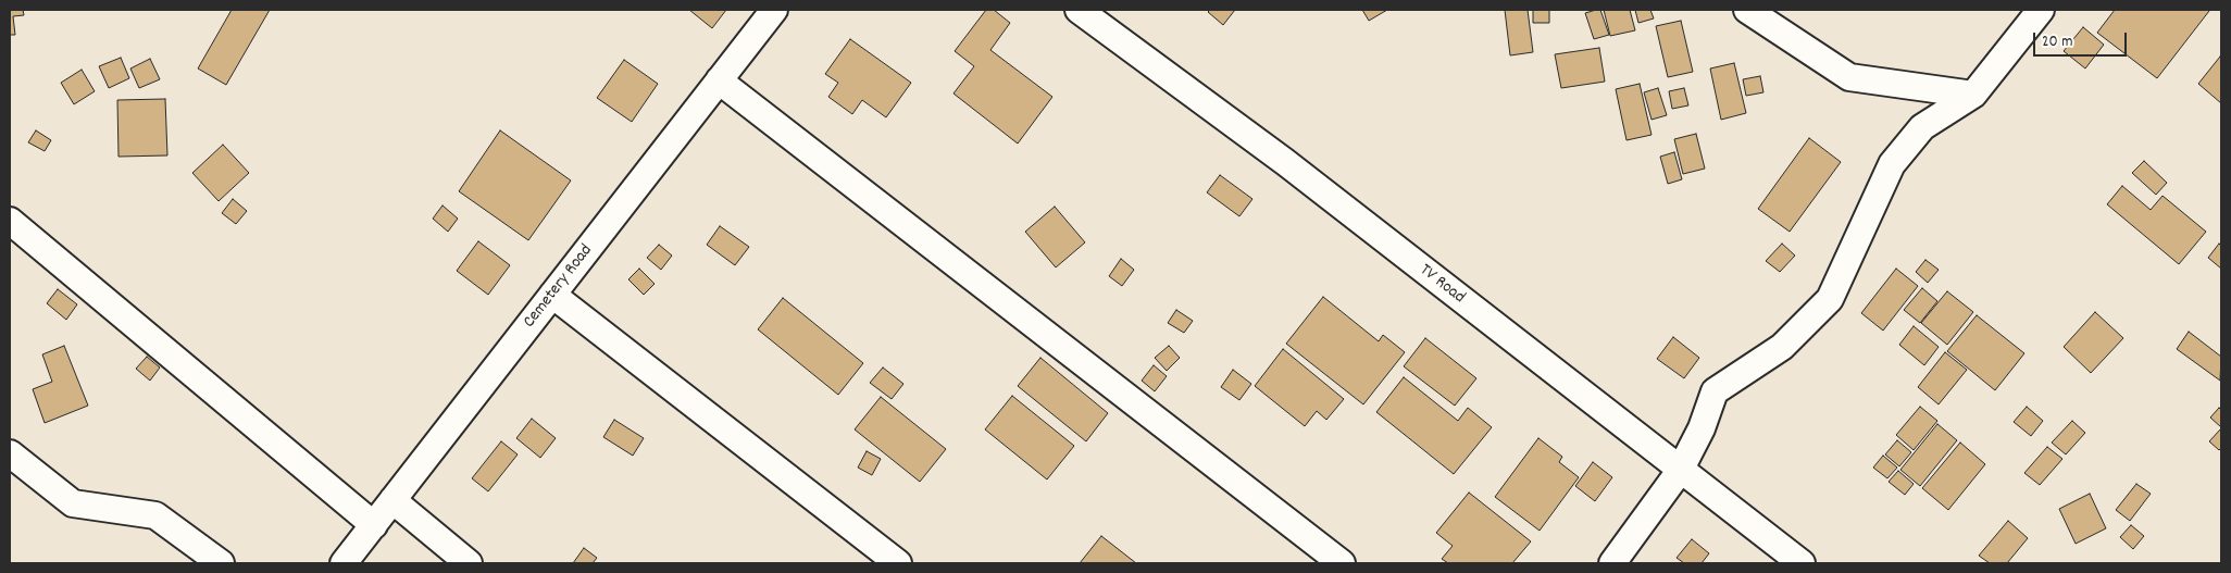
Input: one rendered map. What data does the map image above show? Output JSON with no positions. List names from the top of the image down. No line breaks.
{"streets":{"street":["TV Road","Cemetery Road"]},"scale_bar":"20 m"}
